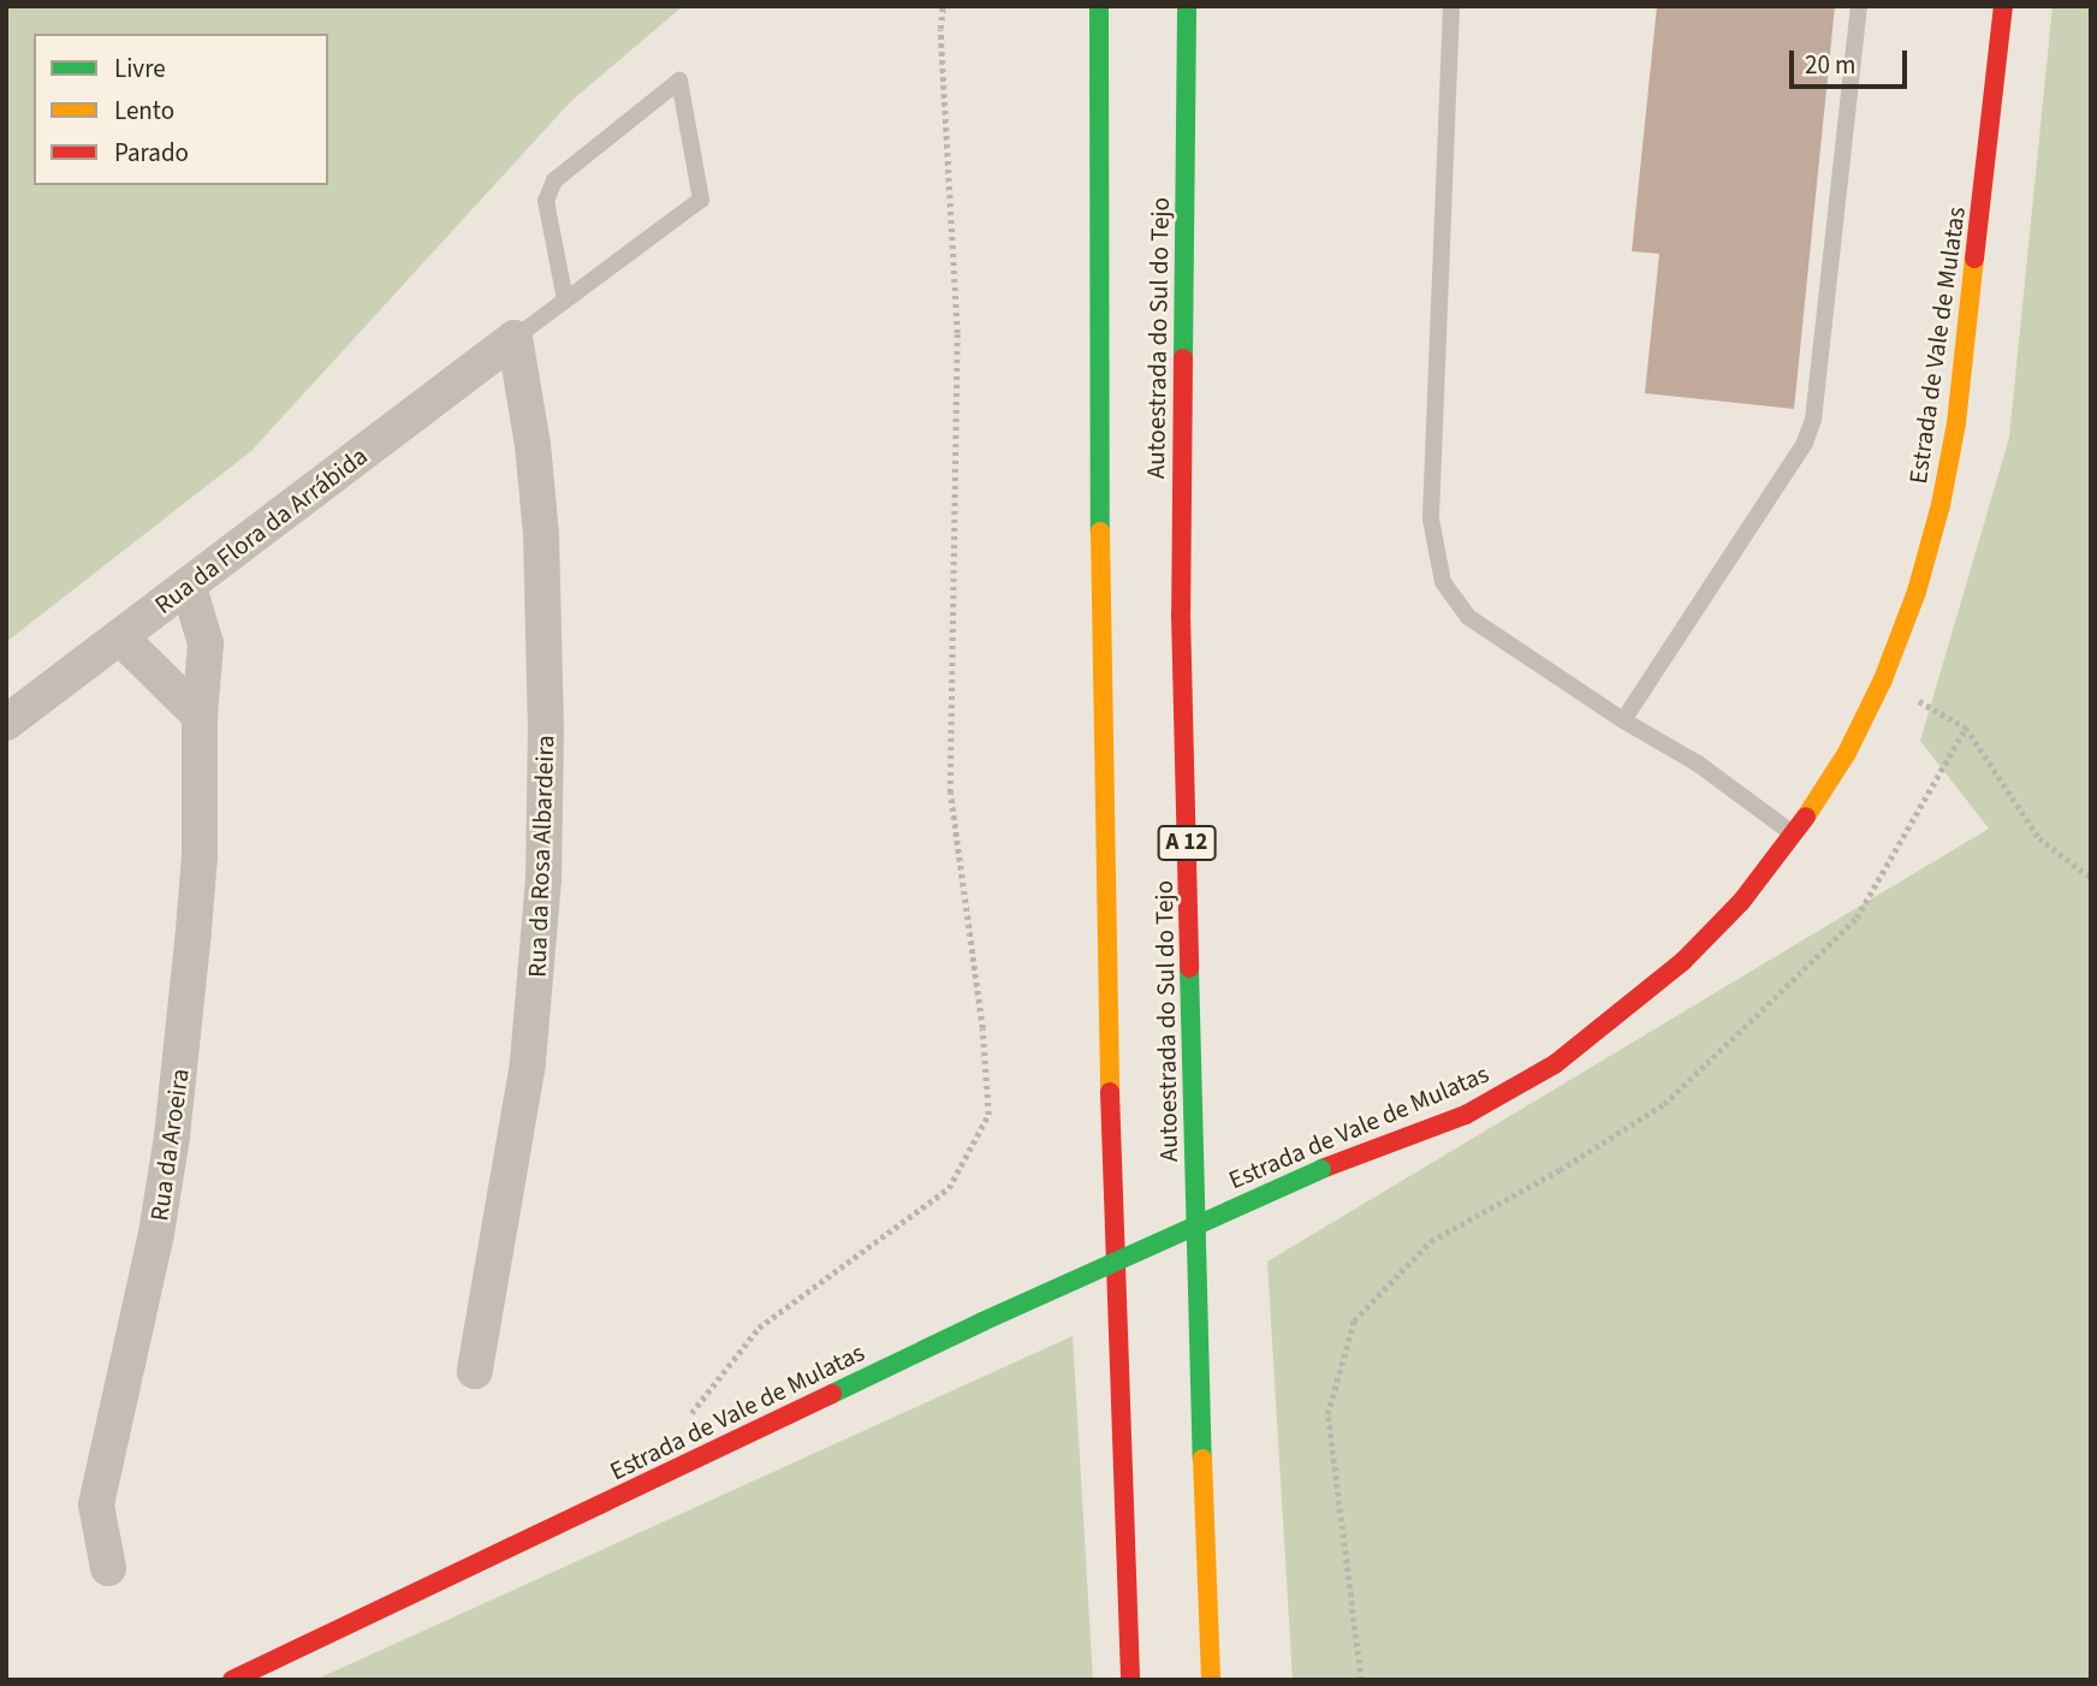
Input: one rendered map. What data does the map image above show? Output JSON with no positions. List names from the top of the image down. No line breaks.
{"streets":{"main road":["Autoestrada do Sul do Tejo","Estrada de Vale de Mulatas","A 12"],"street":["Rua da Flora da Arrábida","Rua da Rosa Albardeira","Rua da Aroeira"]},"crossings":[["Rua da Flora da Arrábida","Rua da Rosa Albardeira"],["Rua da Flora da Arrábida","Rua da Aroeira"]],"legend":["Livre","Lento","Parado"],"scale_bar":"20 m"}
